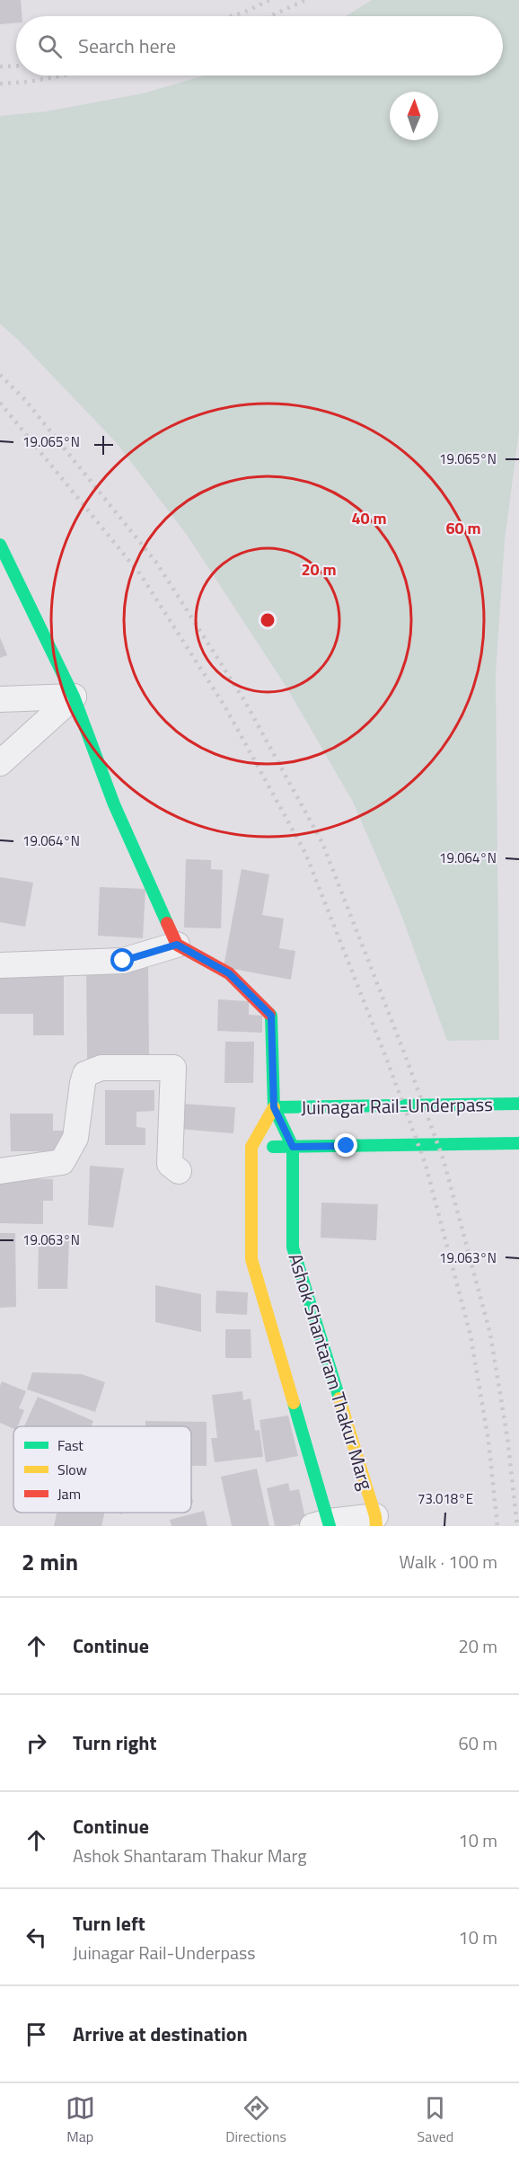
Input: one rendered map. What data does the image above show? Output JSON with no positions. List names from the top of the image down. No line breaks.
{"streets":{"street":["Juinagar Rail-Underpass","Ashok Shantaram Thakur Marg"]},"crossings":[["Juinagar Rail-Underpass","Ashok Shantaram Thakur Marg"]],"legend":["Fast","Slow","Jam"],"north":"top","page":{"search":"Search here","heading":["2 min","Walk · 100 m"],"list":[["Continue","20 m"],["Turn right","60 m"],["Continue","Ashok Shantaram Thakur Marg","10 m"],["Turn left","Juinagar Rail-Underpass","10 m"],"Arrive at destination"],"nav":["Map","Directions","Saved"]},"coordinates":["19.065°N","19.064°N","19.063°N","73.018°E"],"rings":["40 m","60 m","20 m"]}
